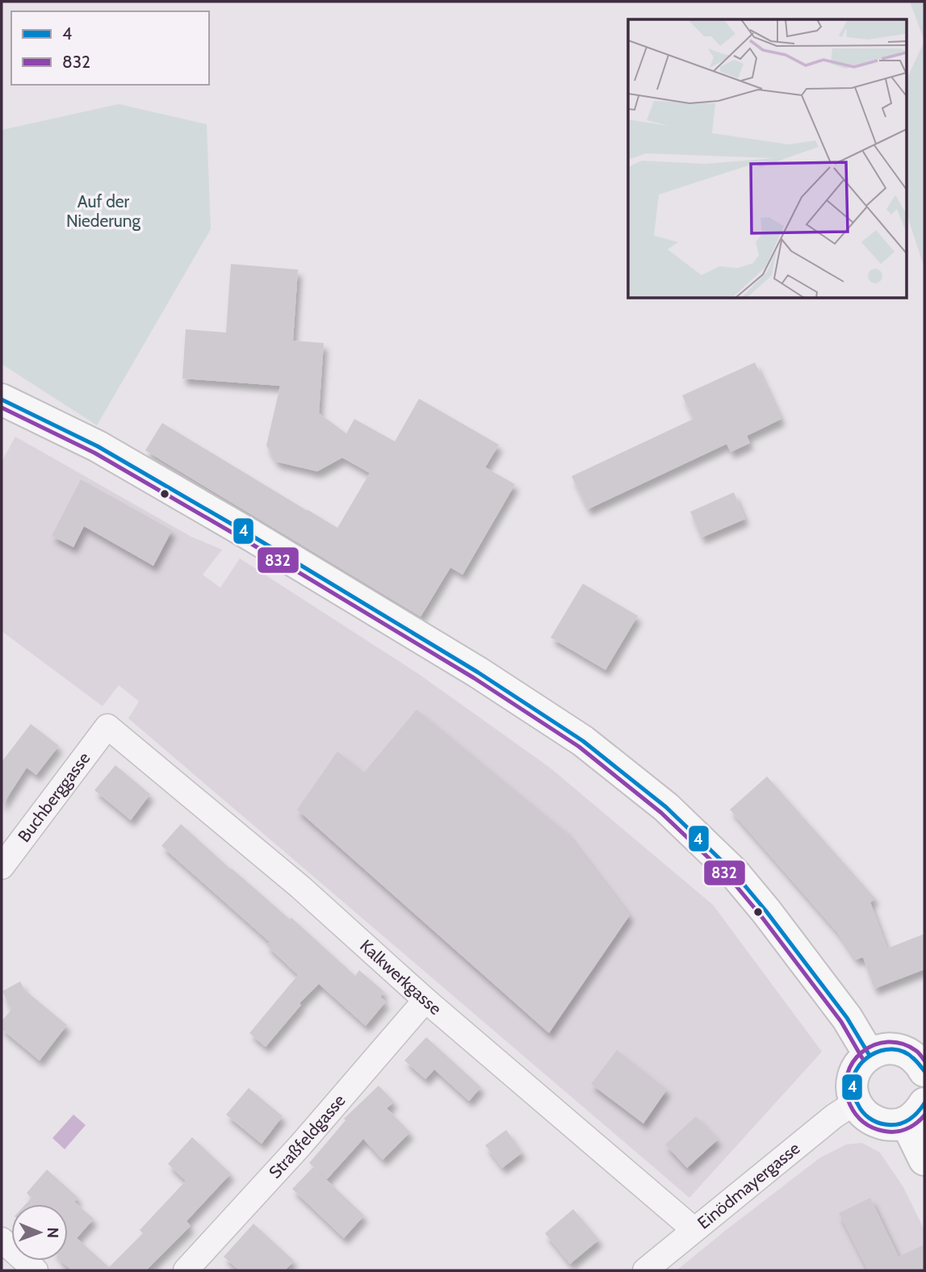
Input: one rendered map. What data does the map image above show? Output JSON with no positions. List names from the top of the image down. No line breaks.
{"streets":{"street":["Buchberggasse","Kalkwerkgasse","Straßfeldgasse","Einödmayergasse"]},"crossings":[["Buchberggasse","Kalkwerkgasse"],["Kalkwerkgasse","Straßfeldgasse"],["Kalkwerkgasse","Einödmayergasse"]],"parks":["Auf der Niederung"],"lines":["transit line 4","transit line 832"],"legend":["4","832"],"north":"right"}
